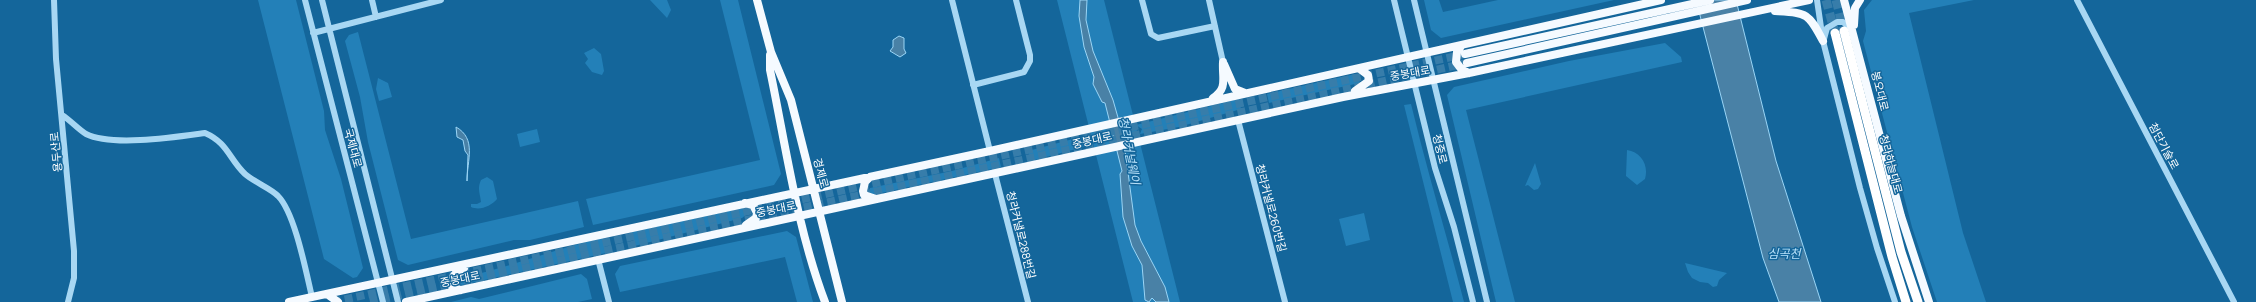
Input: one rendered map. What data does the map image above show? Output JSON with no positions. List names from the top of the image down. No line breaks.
{"streets":{"highway":["청라하늘대로"],"main road":["중봉대로","봉오대로","경제로"],"street":["첨단기술로","국제대로","청중로","용두산로","청라커낼로260번길","청라커낼로288번길"]},"crossings":[["중봉대로","국제대로"],["중봉대로","청중로"],["중봉대로","경제로"],["중봉대로","청라커낼로260번길"],["중봉대로","청라커낼로288번길"]],"water":["청라 커널웨이","심곡천"]}
